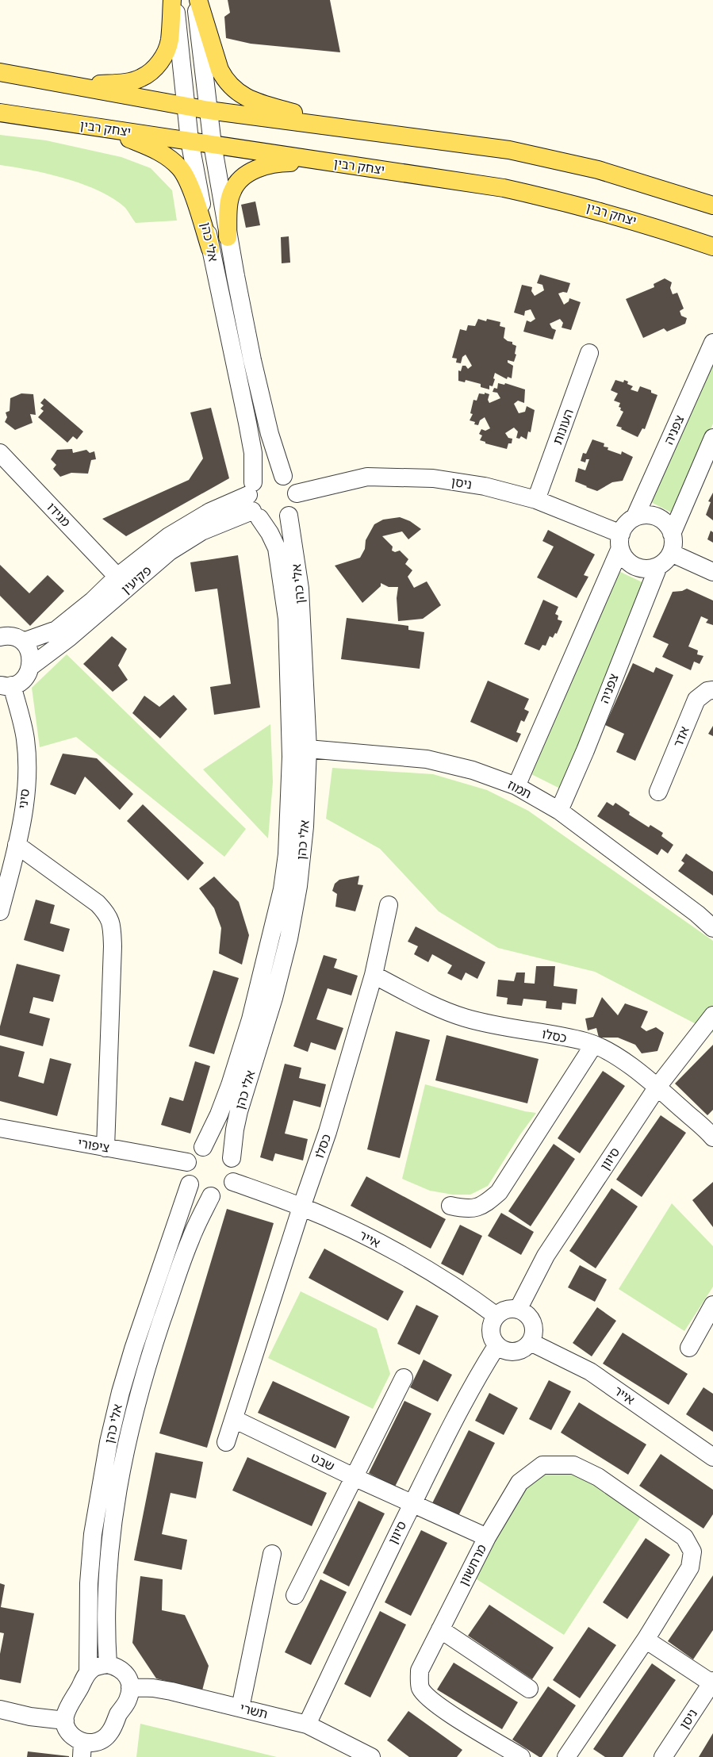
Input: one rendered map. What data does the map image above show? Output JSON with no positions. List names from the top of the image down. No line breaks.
{"streets":{"main road":["יצחק רבין"],"street":["אלי כהן","העונות","צפניה","ניסן","מגידו","פקיעין","אדר","תמוז","סיני","כסלו","ציפורי","סיוון","אייר","שבט","מרחשוון","תשרי"]},"crossings":[["יצחק רבין","אלי כהן"],["אלי כהן","ניסן"],["אלי כהן","פקיעין"],["אלי כהן","תמוז"],["אלי כהן","ציפורי"],["אלי כהן","אייר"],["אלי כהן","תשרי"],["העונות","ניסן"],["צפניה","ניסן"],["צפניה","תמוז"],["ניסן","פקיעין"],["מגידו","פקיעין"],["כסלו","סיוון"],["כסלו","אייר"],["כסלו","שבט"],["ציפורי","אייר"],["סיוון","אייר"],["סיוון","שבט"],["סיוון","תשרי"],["שבט","מרחשוון"]]}
